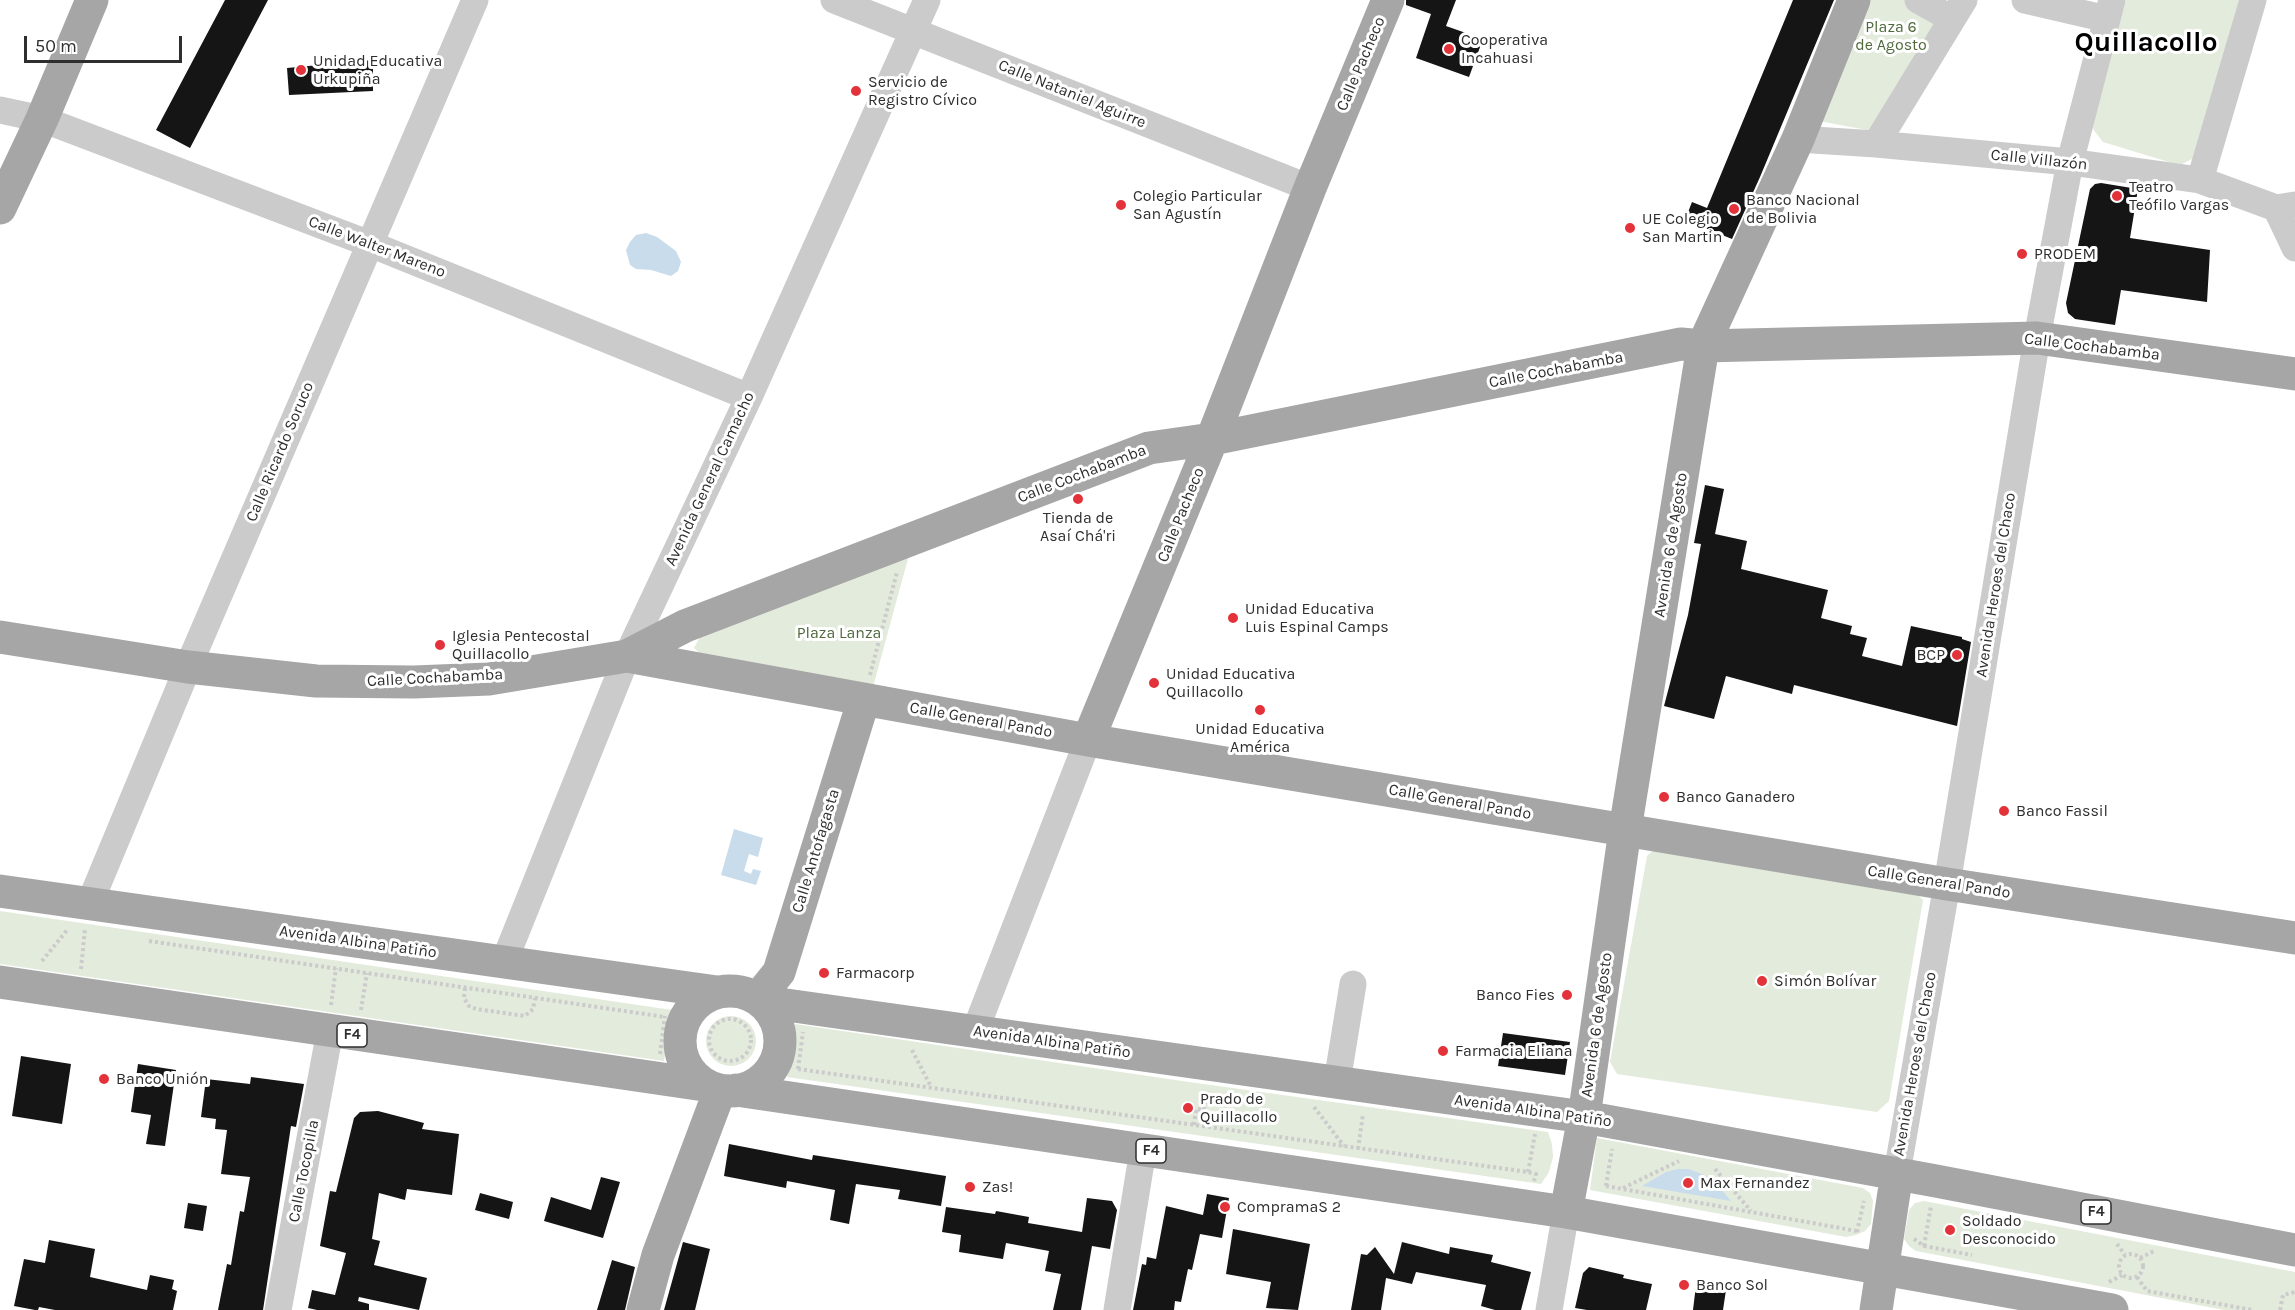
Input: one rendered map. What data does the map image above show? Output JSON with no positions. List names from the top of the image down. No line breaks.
{"streets":{"main road":["Calle Pacheco","Calle Cochabamba","Avenida 6 de Agosto","Calle General Pando","Calle Antofagasta","Avenida Albina Patiño","F4"],"street":["Calle Nataniel Aguirre","Calle Villazón","Calle Walter Mareno","Calle Ricardo Soruco","Avenida General Camacho","Avenida Heroes del Chaco","Calle Tocopilla"]},"crossings":[["Calle Pacheco","Calle Nataniel Aguirre"],["Calle Pacheco","Calle Cochabamba"],["Calle Pacheco","Calle General Pando"],["Calle Pacheco","Avenida Albina Patiño"],["Calle Nataniel Aguirre","Avenida General Camacho"],["Calle Villazón","Avenida 6 de Agosto"],["Calle Villazón","Avenida Heroes del Chaco"],["Calle Walter Mareno","Calle Ricardo Soruco"],["Calle Walter Mareno","Avenida General Camacho"],["Calle Cochabamba","Calle Ricardo Soruco"],["Calle Cochabamba","Avenida General Camacho"],["Calle Cochabamba","Avenida 6 de Agosto"],["Calle Cochabamba","Avenida Heroes del Chaco"],["Calle Cochabamba","Calle General Pando"],["Calle Ricardo Soruco","Avenida Albina Patiño"],["Avenida General Camacho","Calle General Pando"],["Avenida General Camacho","Avenida Albina Patiño"],["Avenida 6 de Agosto","Calle General Pando"],["Avenida 6 de Agosto","Avenida Albina Patiño"],["Avenida 6 de Agosto","F4"],["Avenida Heroes del Chaco","Calle General Pando"],["Avenida Heroes del Chaco","Avenida Albina Patiño"],["Calle General Pando","Calle Antofagasta"],["Calle Antofagasta","Avenida Albina Patiño"],["Calle Antofagasta","F4"],["Avenida Albina Patiño","F4"],["F4","Calle Tocopilla"]],"districts":["Quillacollo"],"parks":["Plaza 6 de Agosto","Plaza Lanza"],"places":["Cooperativa Incahuasi","Unidad Educativa Urkupiña","Servicio de Registro Cívico","Teatro Teófilo Vargas","Colegio Particular San Agustín","Banco Nacional de Bolivia","UE Colegio San Martin","PRODEM","Tienda de Asaí Chá'ri","Unidad Educativa Luis Espinal Camps","Iglesia Pentecostal Quillacollo","BCP","Unidad Educativa Quillacollo","Unidad Educativa América","Banco Ganadero","Banco Fassil","Farmacorp","Simón Bolívar","Banco Fies","Farmacia Eliana","Banco Unión","Prado de Quillacollo","Max Fernandez","Zas!","CompramaS 2","Soldado Desconocido","Banco Sol"],"scale_bar":"50 m"}
